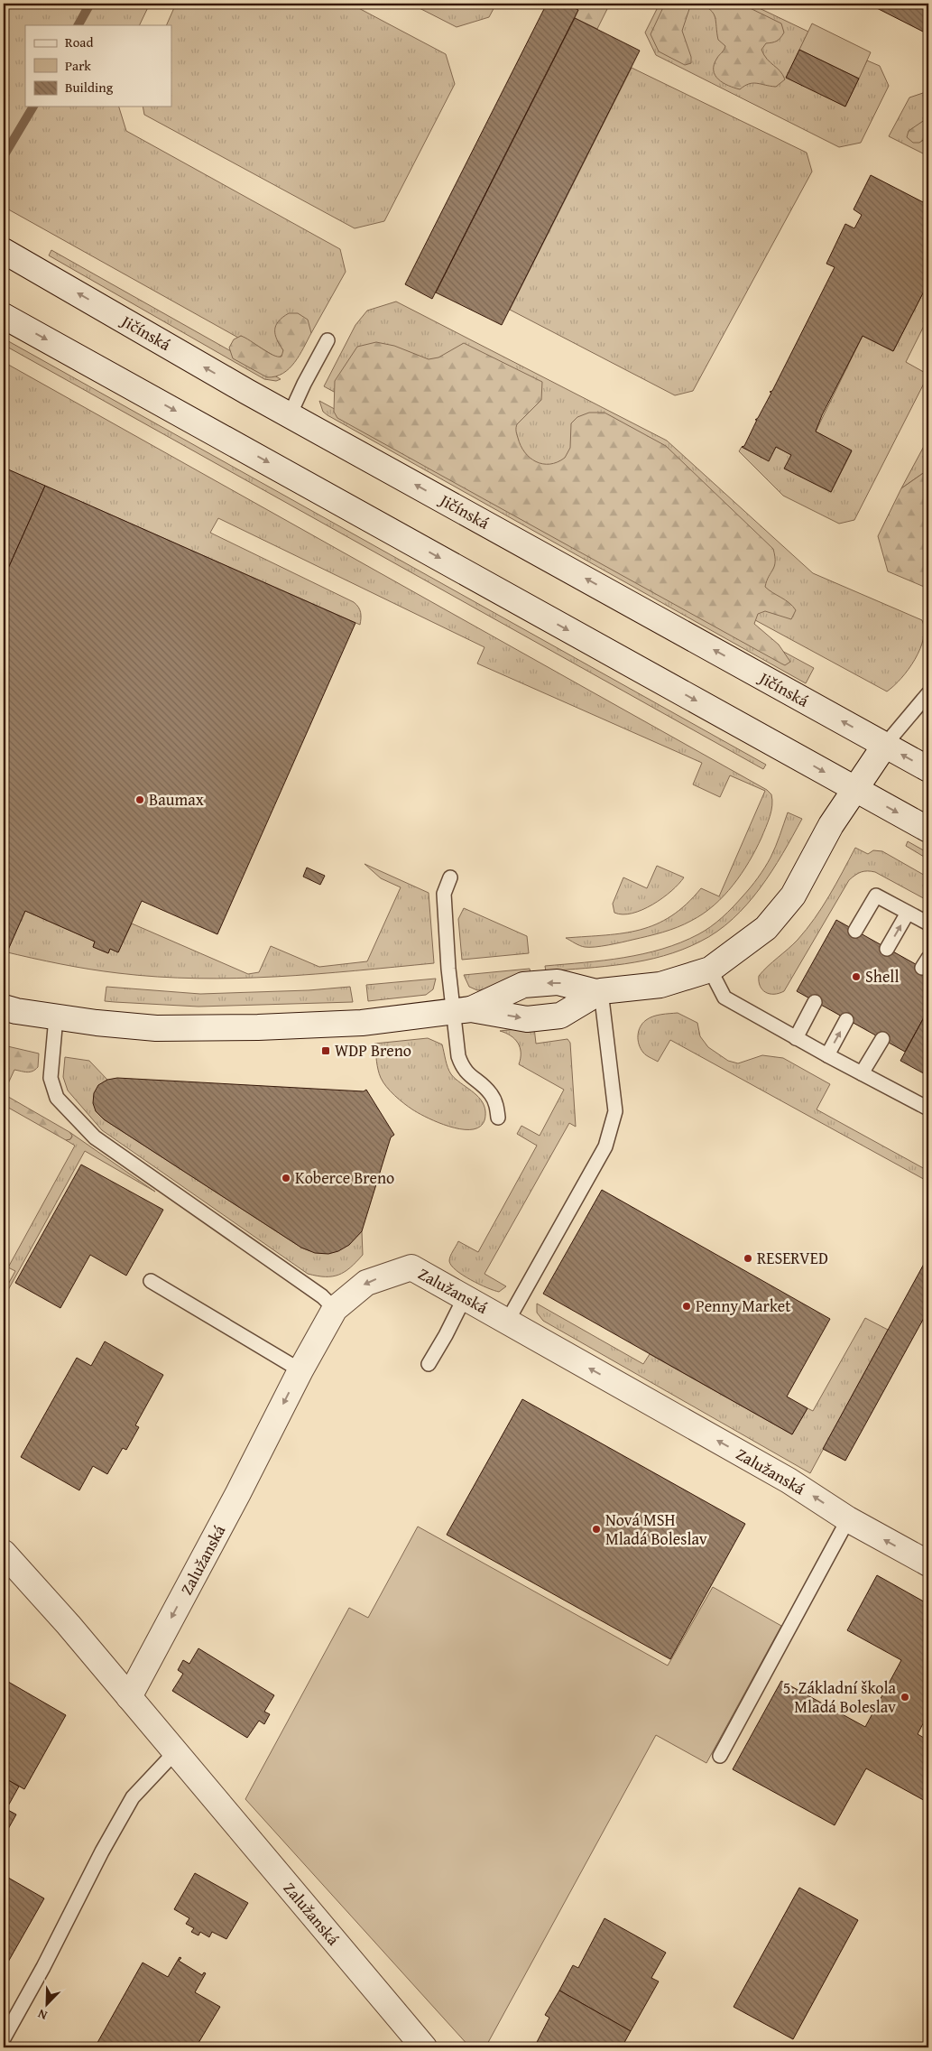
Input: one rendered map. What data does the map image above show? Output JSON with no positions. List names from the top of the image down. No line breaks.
{"streets":{"street":["Jičínská","Zalužanská"]},"places":{"other":["Baumax","Shell","Koberce Breno","RESERVED","Penny Market","Nová MSH Mladá Boleslav","5. Základní škola Mladá Boleslav"],"transit":["WDP Breno"]},"legend":["Road","Park","Building"],"north":"bottom left"}
